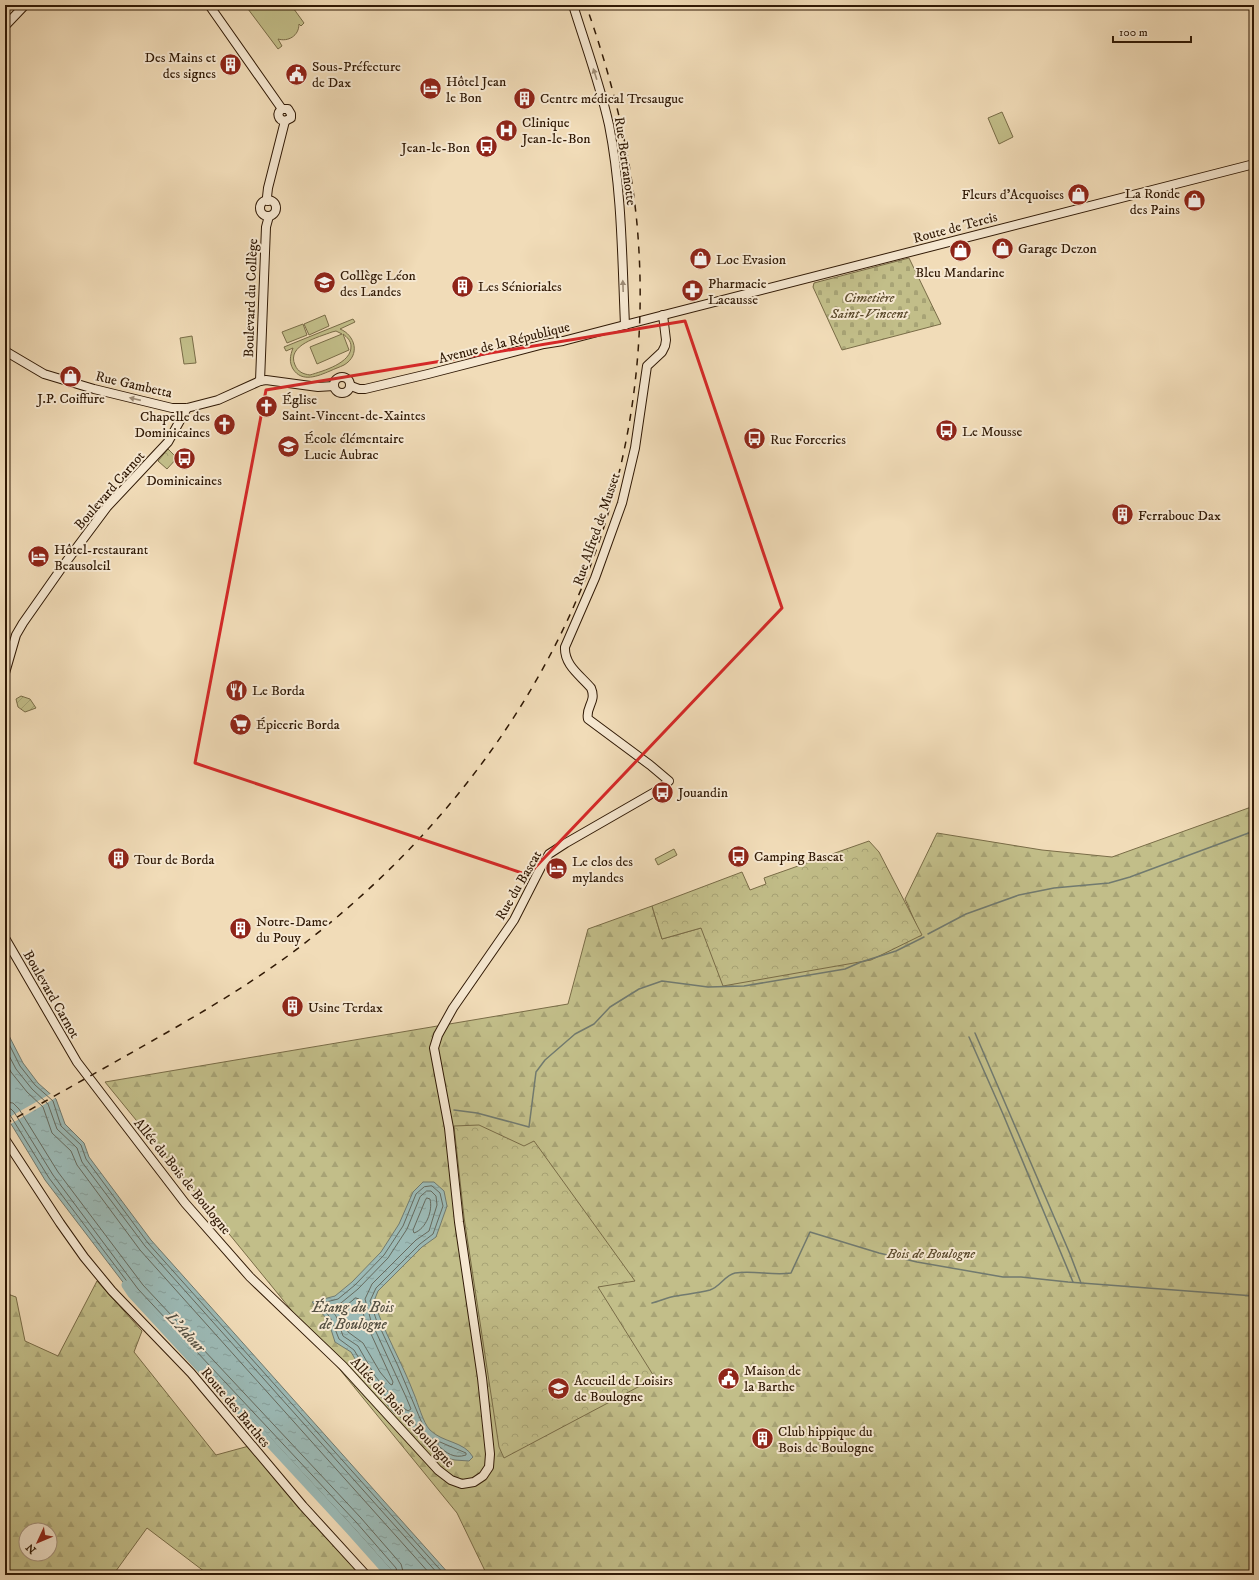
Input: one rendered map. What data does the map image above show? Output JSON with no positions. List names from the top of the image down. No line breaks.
{"streets":{"street":["Rue Bertranotte","Route de Tercis","Boulevard du Collège","Avenue de la République","Rue Gambetta","Boulevard Carnot","Rue Alfred de Musset","Rue du Bascat","Allée du Bois de Boulogne","Route des Barthes"]},"crossings":[["Rue Bertranotte","Avenue de la République"],["Route de Tercis","Avenue de la République"],["Route de Tercis","Rue Alfred de Musset"],["Boulevard du Collège","Rue Gambetta"],["Avenue de la République","Rue Alfred de Musset"],["Rue Gambetta","Boulevard Carnot"],["Boulevard Carnot","Allée du Bois de Boulogne"],["Rue Alfred de Musset","Rue du Bascat"],["Rue du Bascat","Allée du Bois de Boulogne"]],"one_way":["Rue Bertranotte","Rue Gambetta"],"water":["Étang du Bois de Boulogne","L'Adour"],"parks":["Cimetière Saint-Vincent","Bois de Boulogne"],"places":{"building":["Des Mains et des signes","Centre médical Tresaugue","Les Sénioriales","Ferrabouc Dax","Tour de Borda","Notre-Dame du Pouy","Usine Terdax","Club hippique du Bois de Boulogne"],"public building":["Sous-Préfecture de Dax","Maison de la Barthe"],"hotel":["Hôtel Jean le Bon","Hôtel-restaurant Beausoleil","Le clos des mylandes"],"hospital":["Clinique Jean-le-Bon"],"bus stop":["Jean-le-Bon","Le Mousse","Rue Forceries","Dominicaines","Jouandin","Camping Bascat"],"shop":["Fleurs d'Acquoises","La Ronde des Pains","Garage Dezon","Bleu Mandarine","Loc Evasion","J.P. Coiffure"],"school or university":["Collège Léon des Landes","École élémentaire Lucie Aubrac","Accueil de Loisirs de Boulogne"],"pharmacy":["Pharmacie Lacausse"],"church":["Église Saint-Vincent-de-Xaintes","Chapelle des Dominicaines"],"restaurant":["Le Borda"],"supermarket":["Épicerie Borda"]},"scale_bar":"100 m","north":"bottom left"}
